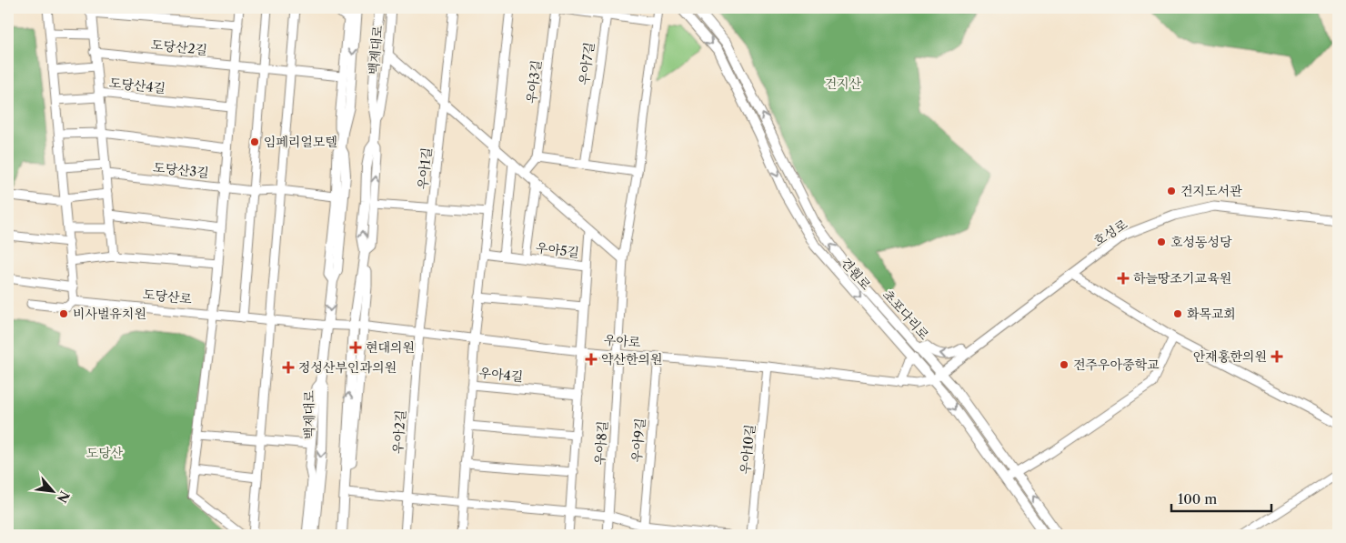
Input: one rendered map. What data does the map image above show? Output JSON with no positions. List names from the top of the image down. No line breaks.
{"streets":{"street":["도당산2길","백제대로","우아7길","우아3길","도당산4길","우아1길","도당산3길","호성로","우아5길","견훤로","도당산로","초포다리로","우아로","우아4길","우아2길","우아9길","우아8길","우아10길"]},"crossings":[["도당산2길","백제대로"],["백제대로","도당산3길"],["백제대로","도당산로"],["백제대로","우아로"],["우아7길","우아3길"],["도당산4길","도당산3길"],["우아1길","우아로"],["우아1길","우아2길"],["호성로","견훤로"],["호성로","초포다리로"],["호성로","우아로"],["우아5길","우아로"],["우아5길","우아4길"],["견훤로","우아로"],["도당산로","우아로"],["우아로","우아4길"],["우아로","우아2길"],["우아로","우아9길"],["우아로","우아8길"],["우아로","우아10길"]],"one_way":["견훤로","초포다리로"],"parks":["건지산","도당산"],"places":{"other":["임페리얼모텔","건지도서관","호성동성당","비사벌유치원","화목교회","전주우아중학교"],"health":["하늘땅조기교육원","현대의원","안재홍한의원","약산한의원","정성산부인과의원"]},"scale_bar":"100 m","north":"bottom right"}
